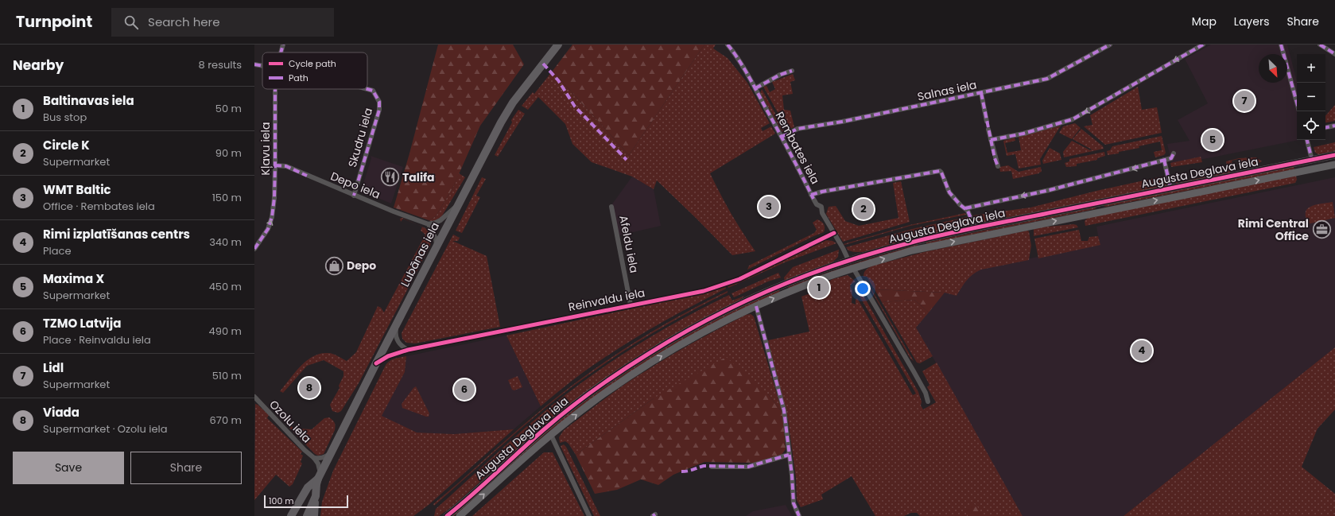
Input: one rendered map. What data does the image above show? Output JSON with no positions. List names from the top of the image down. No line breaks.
{"streets":{"main road":["Augusta Deglava iela","Lubānas iela"],"street":["Salnas iela","Skudru iela","Rembates iela","Kļavu iela","Depo iela","Afeldu iela","Reinvaldu iela","Ozolu iela"]},"crossings":[["Salnas iela","Rembates iela"],["Skudru iela","Depo iela"],["Rembates iela","Augusta Deglava iela"],["Rembates iela","Reinvaldu iela"],["Kļavu iela","Depo iela"],["Afeldu iela","Reinvaldu iela"],["Lubānas iela","Reinvaldu iela"],["Lubānas iela","Ozolu iela"]],"one_way":["Kļavu iela"],"places":{"restaurant":["Talifa"],"office":["Rimi Central Office"],"shop":["Depo"]},"legend":["Cycle path","Path"],"scale_bar":"100 m","north":"bottom right","page":{"header":"Turnpoint","search":"Search here","nav":["Map","Layers","Share"],"heading":["Nearby","8 results"],"map_buttons":["+","−"],"list":[{"mark":"1","name":"Baltinavas iela","note":"Bus stop","value":"50 m"},{"mark":"2","name":"Circle K","note":"Supermarket","value":"90 m"},{"mark":"3","name":"WMT Baltic","note":"Office · Rembates iela","value":"150 m"},{"mark":"4","name":"Rimi izplatīšanas centrs","note":"Place","value":"340 m"},{"mark":"5","name":"Maxima X","note":"Supermarket","value":"450 m"},{"mark":"6","name":"TZMO Latvija","note":"Place · Reinvaldu iela","value":"490 m"},{"mark":"7","name":"Lidl","note":"Supermarket","value":"510 m"},{"mark":"8","name":"Viada","note":"Supermarket · Ozolu iela","value":"670 m"}],"pins":["7","5","3","2","1","4","8","6"],"buttons":["Save","Share"],"scale":"100 m"}}
